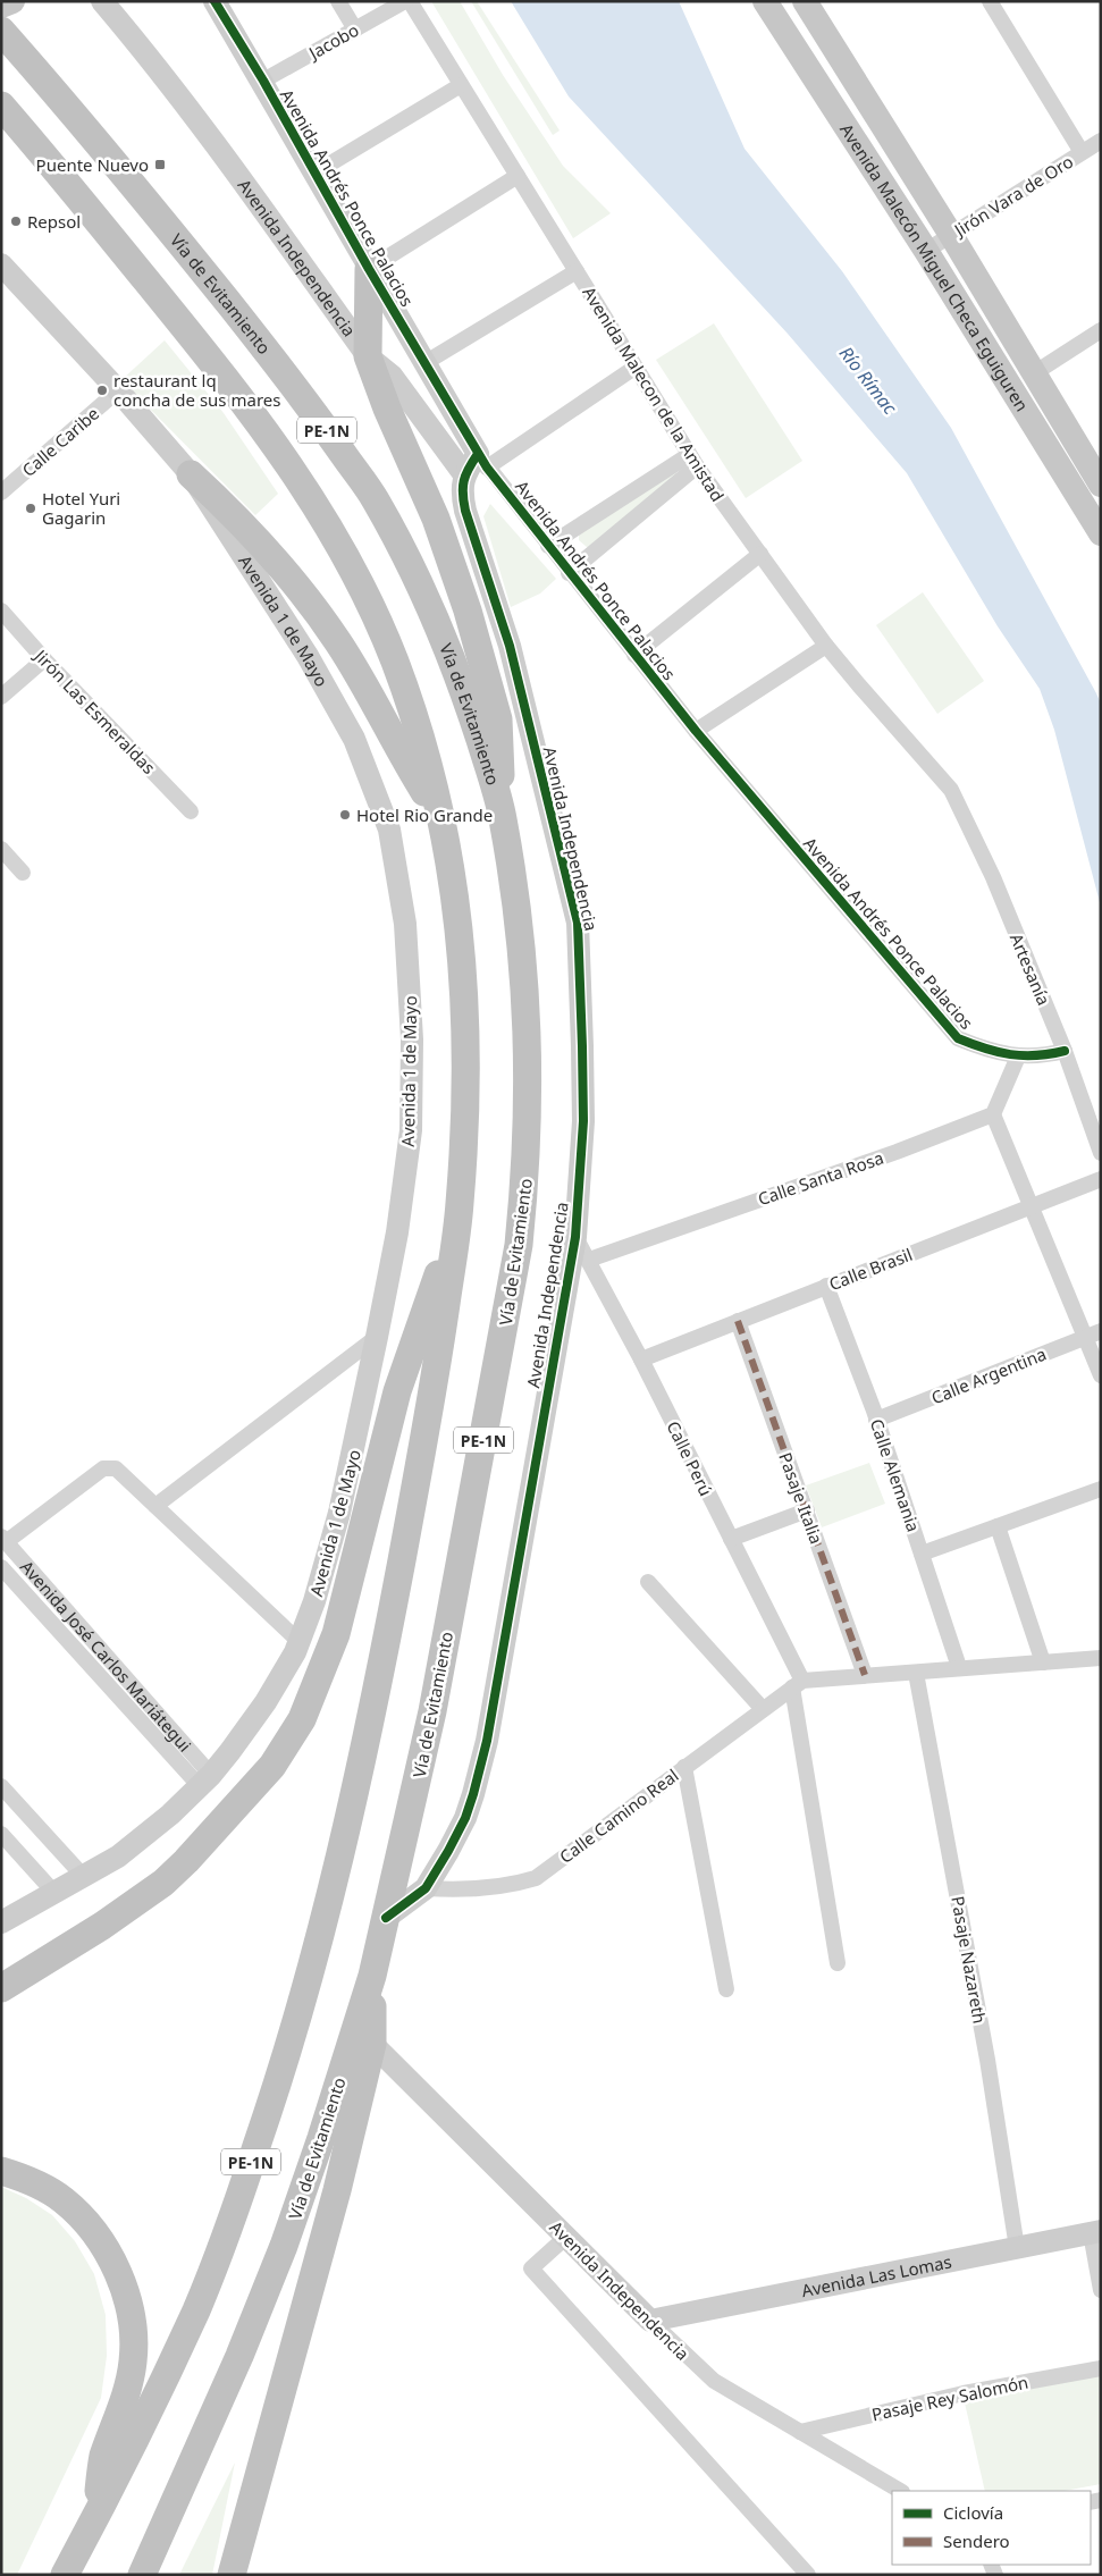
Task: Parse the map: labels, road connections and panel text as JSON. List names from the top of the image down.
{
  "streets": {
    "highway": ["Vía de Evitamiento", "PE-1N"],
    "main road": [
      "Avenida Andrés Ponce Palacios",
      "Avenida Independencia",
      "Avenida Malecón Miguel Checa Eguiguren",
      "Avenida 1 de Mayo",
      "Avenida Las Lomas"
    ],
    "street": [
      "Jacobo",
      "Jirón Vara de Oro",
      "Avenida Malecon de la Amistad",
      "Calle Caribe",
      "Jirón Las Esmeraldas",
      "Artesanía",
      "Calle Santa Rosa",
      "Calle Brasil",
      "Calle Argentina",
      "Calle Perú",
      "Calle Alemania",
      "Pasaje Italia",
      "Avenida José Carlos Mariátegui",
      "Calle Camino Real",
      "Pasaje Nazareth",
      "Pasaje Rey Salomón"
    ]
  },
  "crossings": [
    ["Jacobo", "Avenida Andrés Ponce Palacios"],
    ["Jirón Vara de Oro", "Avenida Malecón Miguel Checa Eguiguren"],
    ["Avenida Andrés Ponce Palacios", "Artesanía"],
    ["Avenida Independencia", "Vía de Evitamiento"],
    ["Avenida Independencia", "Calle Perú"],
    ["Avenida Independencia", "Calle Camino Real"],
    ["Avenida Independencia", "Avenida Las Lomas"],
    ["Avenida Independencia", "Pasaje Rey Salomón"],
    ["Avenida Malecon de la Amistad", "Artesanía"],
    ["Calle Caribe", "Avenida 1 de Mayo"],
    ["Avenida 1 de Mayo", "Avenida José Carlos Mariátegui"],
    ["Calle Santa Rosa", "Calle Perú"],
    ["Calle Brasil", "Calle Perú"],
    ["Calle Brasil", "Calle Alemania"],
    ["Calle Brasil", "Pasaje Italia"],
    ["Calle Argentina", "Calle Alemania"],
    ["Calle Perú", "Calle Camino Real"],
    ["Pasaje Nazareth", "Avenida Las Lomas"]
  ],
  "water": ["Río Rímac"],
  "places": {
    "transit": ["Puente Nuevo"],
    "other": [
      "Repsol",
      "restaurant lq concha de sus mares",
      "Hotel Yuri Gagarin",
      "Hotel Rio Grande"
    ]
  },
  "legend": ["Ciclovía", "Sendero"]
}
